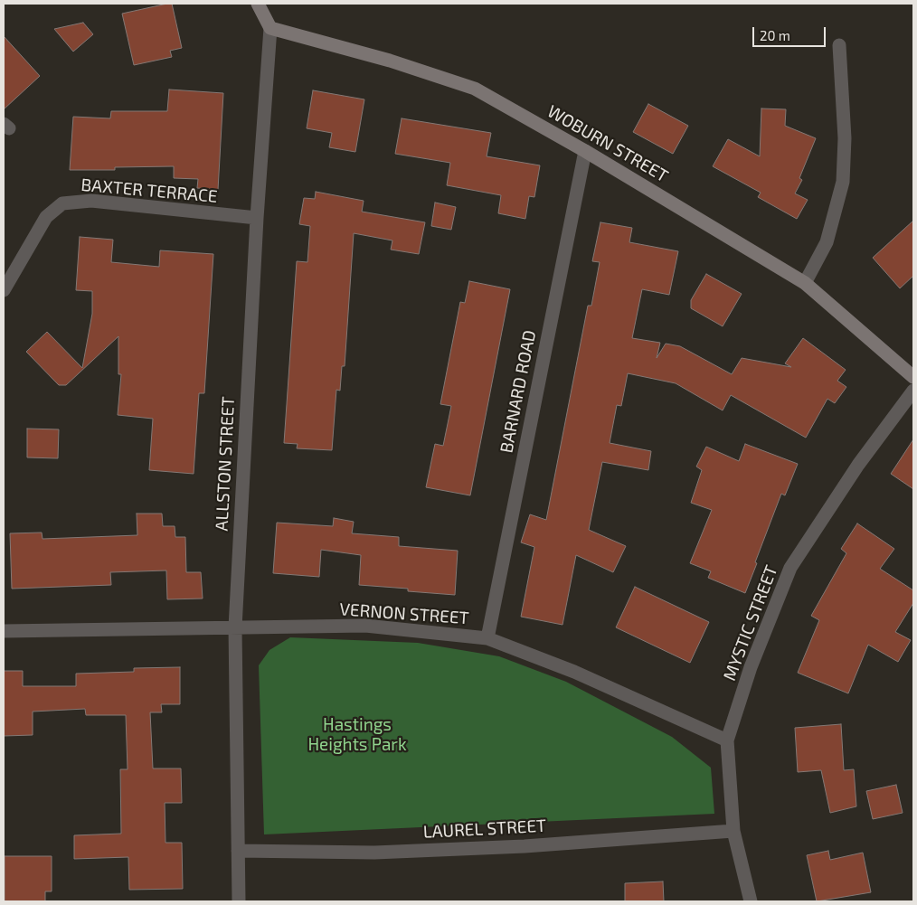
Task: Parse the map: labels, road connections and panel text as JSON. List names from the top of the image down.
{
  "streets": {
    "street": [
      "WOBURN STREET",
      "BAXTER TERRACE",
      "BARNARD ROAD",
      "ALLSTON STREET",
      "VERNON STREET",
      "MYSTIC STREET",
      "LAUREL STREET"
    ]
  },
  "crossings": [
    ["WOBURN STREET", "BARNARD ROAD"],
    ["WOBURN STREET", "ALLSTON STREET"],
    ["BAXTER TERRACE", "ALLSTON STREET"],
    ["BARNARD ROAD", "VERNON STREET"],
    ["ALLSTON STREET", "VERNON STREET"],
    ["ALLSTON STREET", "LAUREL STREET"],
    ["VERNON STREET", "MYSTIC STREET"],
    ["MYSTIC STREET", "LAUREL STREET"]
  ],
  "parks": ["Hastings Heights Park"],
  "scale_bar": "20 m"
}
